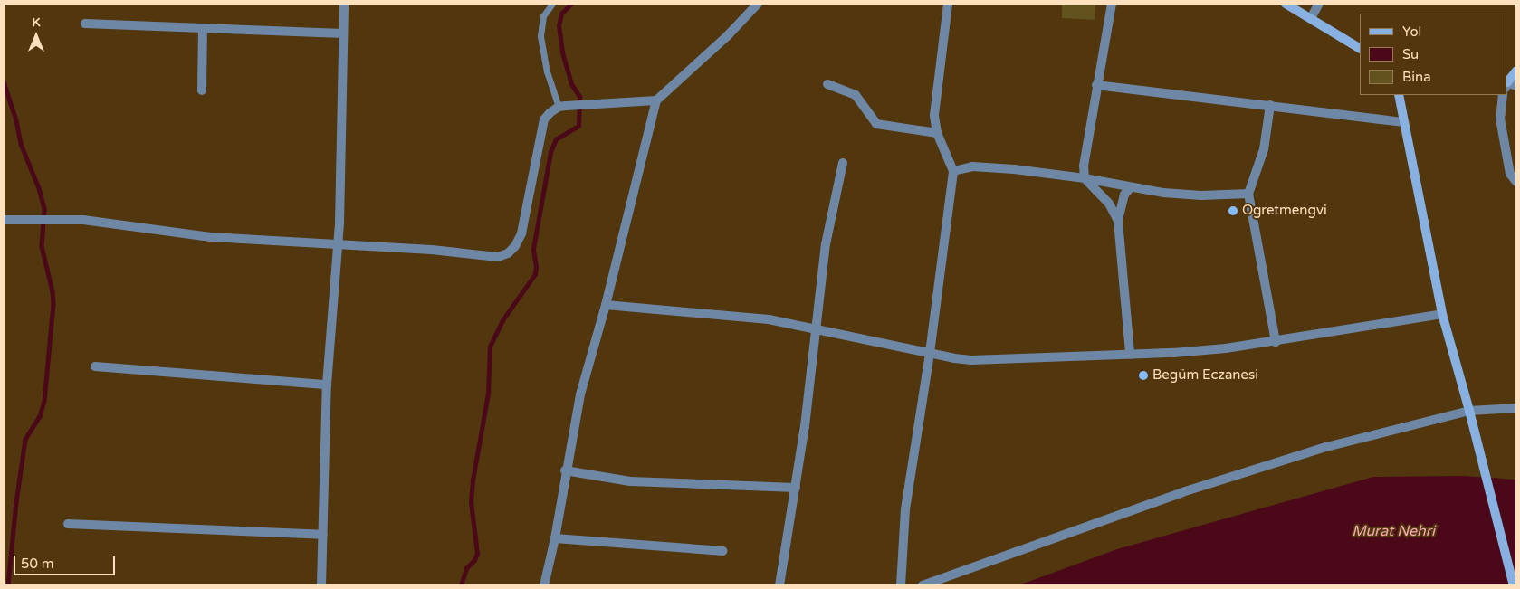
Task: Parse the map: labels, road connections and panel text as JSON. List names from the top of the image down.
{
  "water": ["Murat Nehri"],
  "places": ["Ogretmengvi", "Begüm Eczanesi"],
  "legend": ["Yol", "Su", "Bina"],
  "scale_bar": "50 m",
  "north": "top"
}
